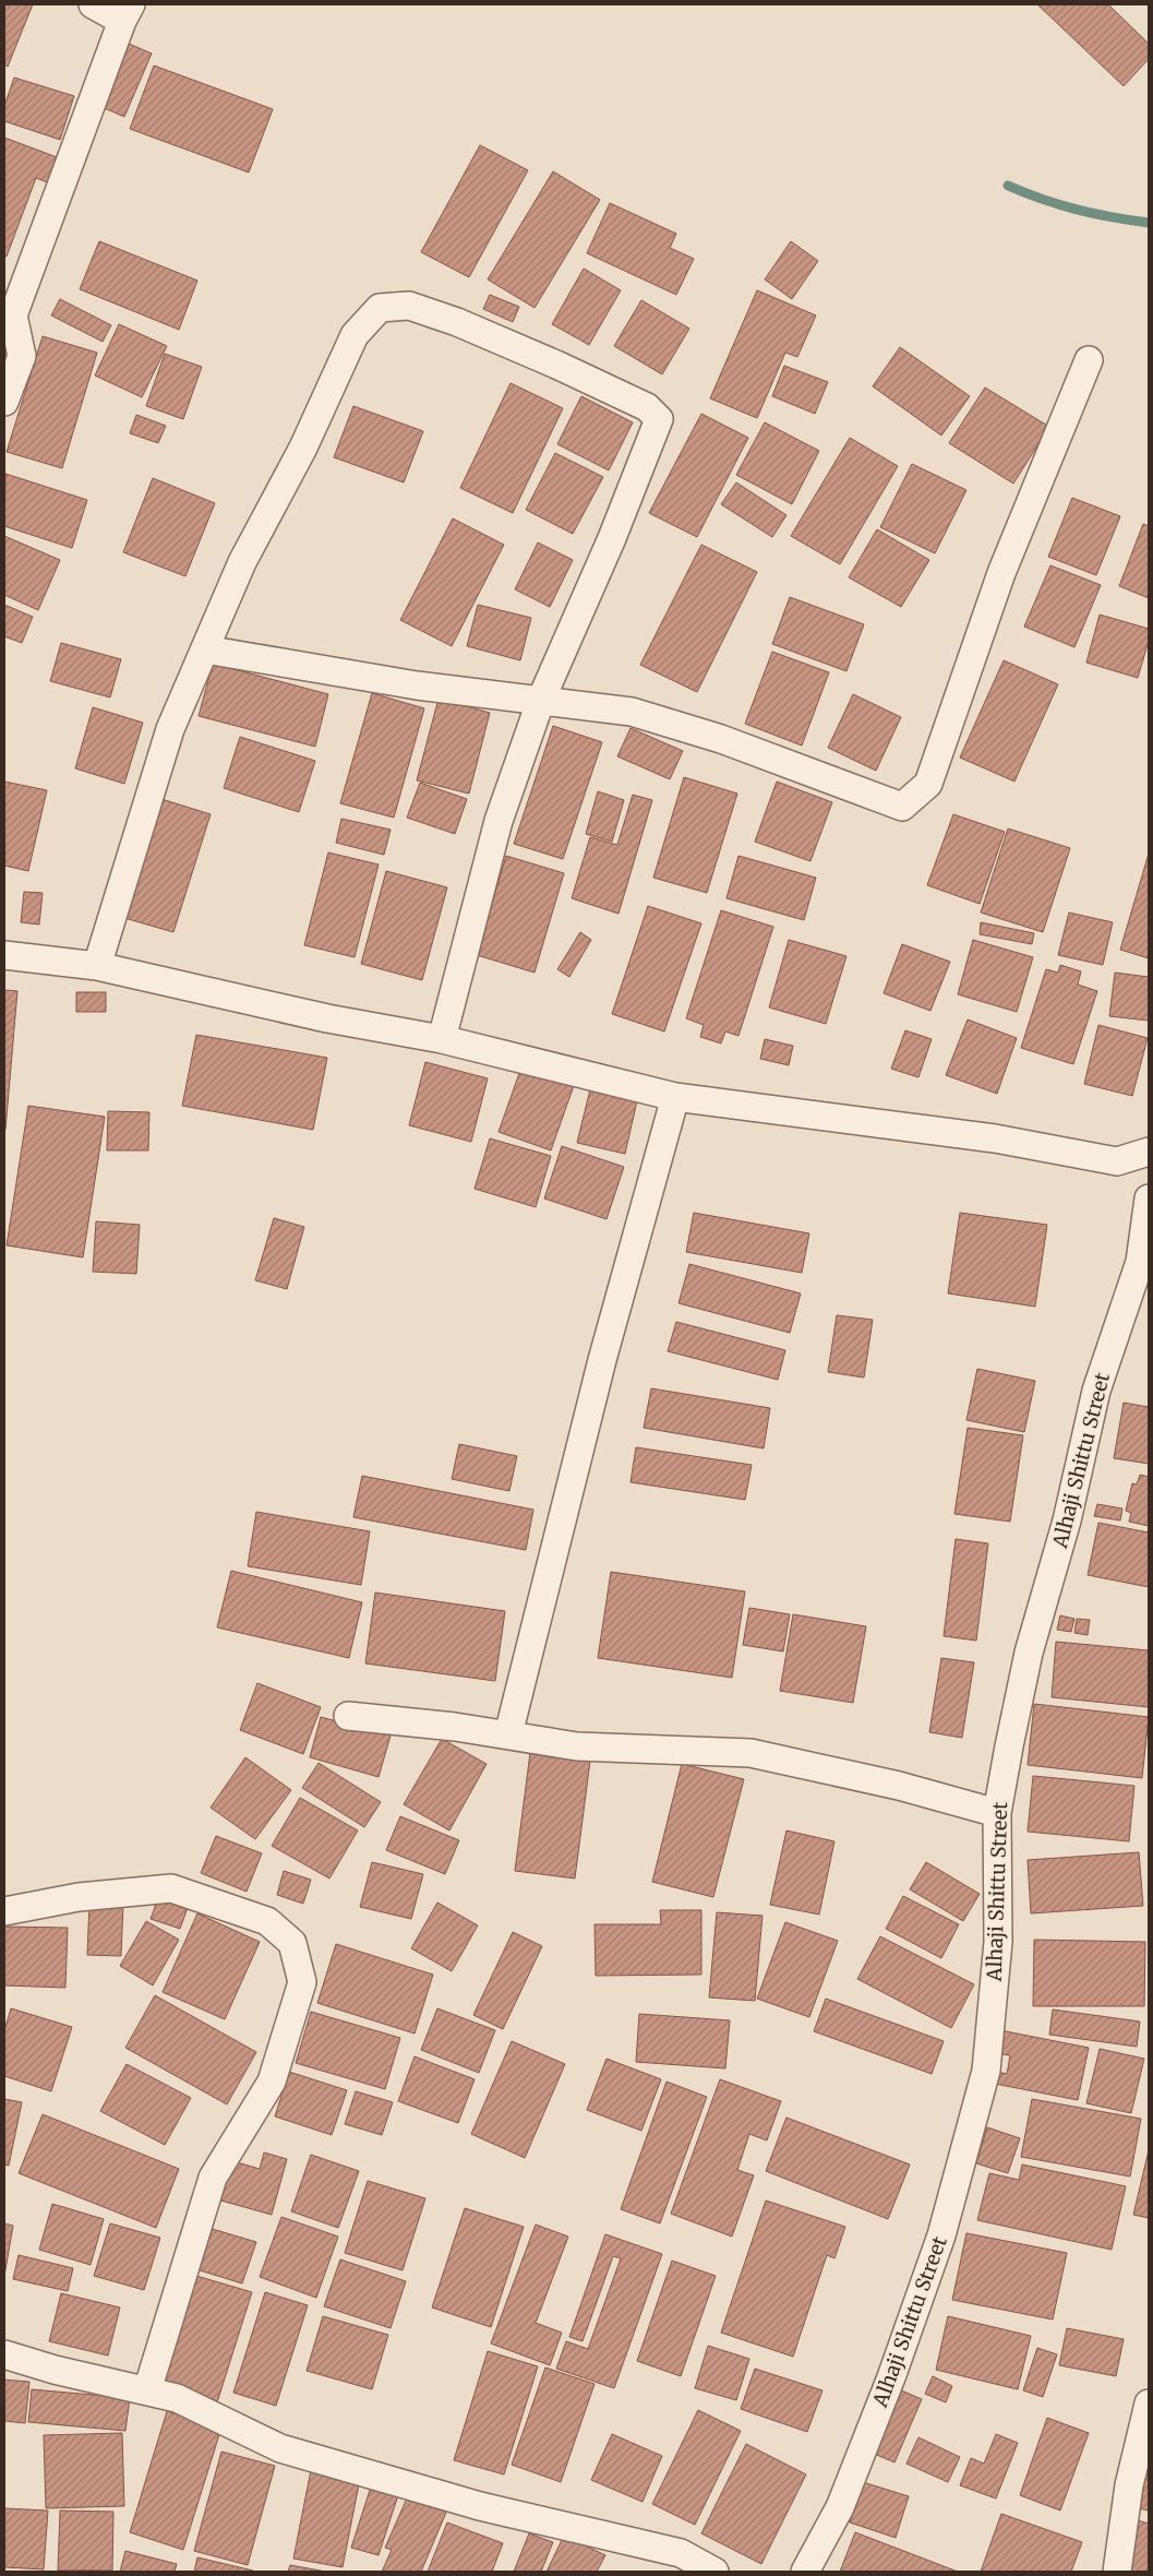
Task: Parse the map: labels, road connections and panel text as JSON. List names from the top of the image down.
{
  "streets": {
    "street": ["Alhaji Shittu Street"]
  }
}
